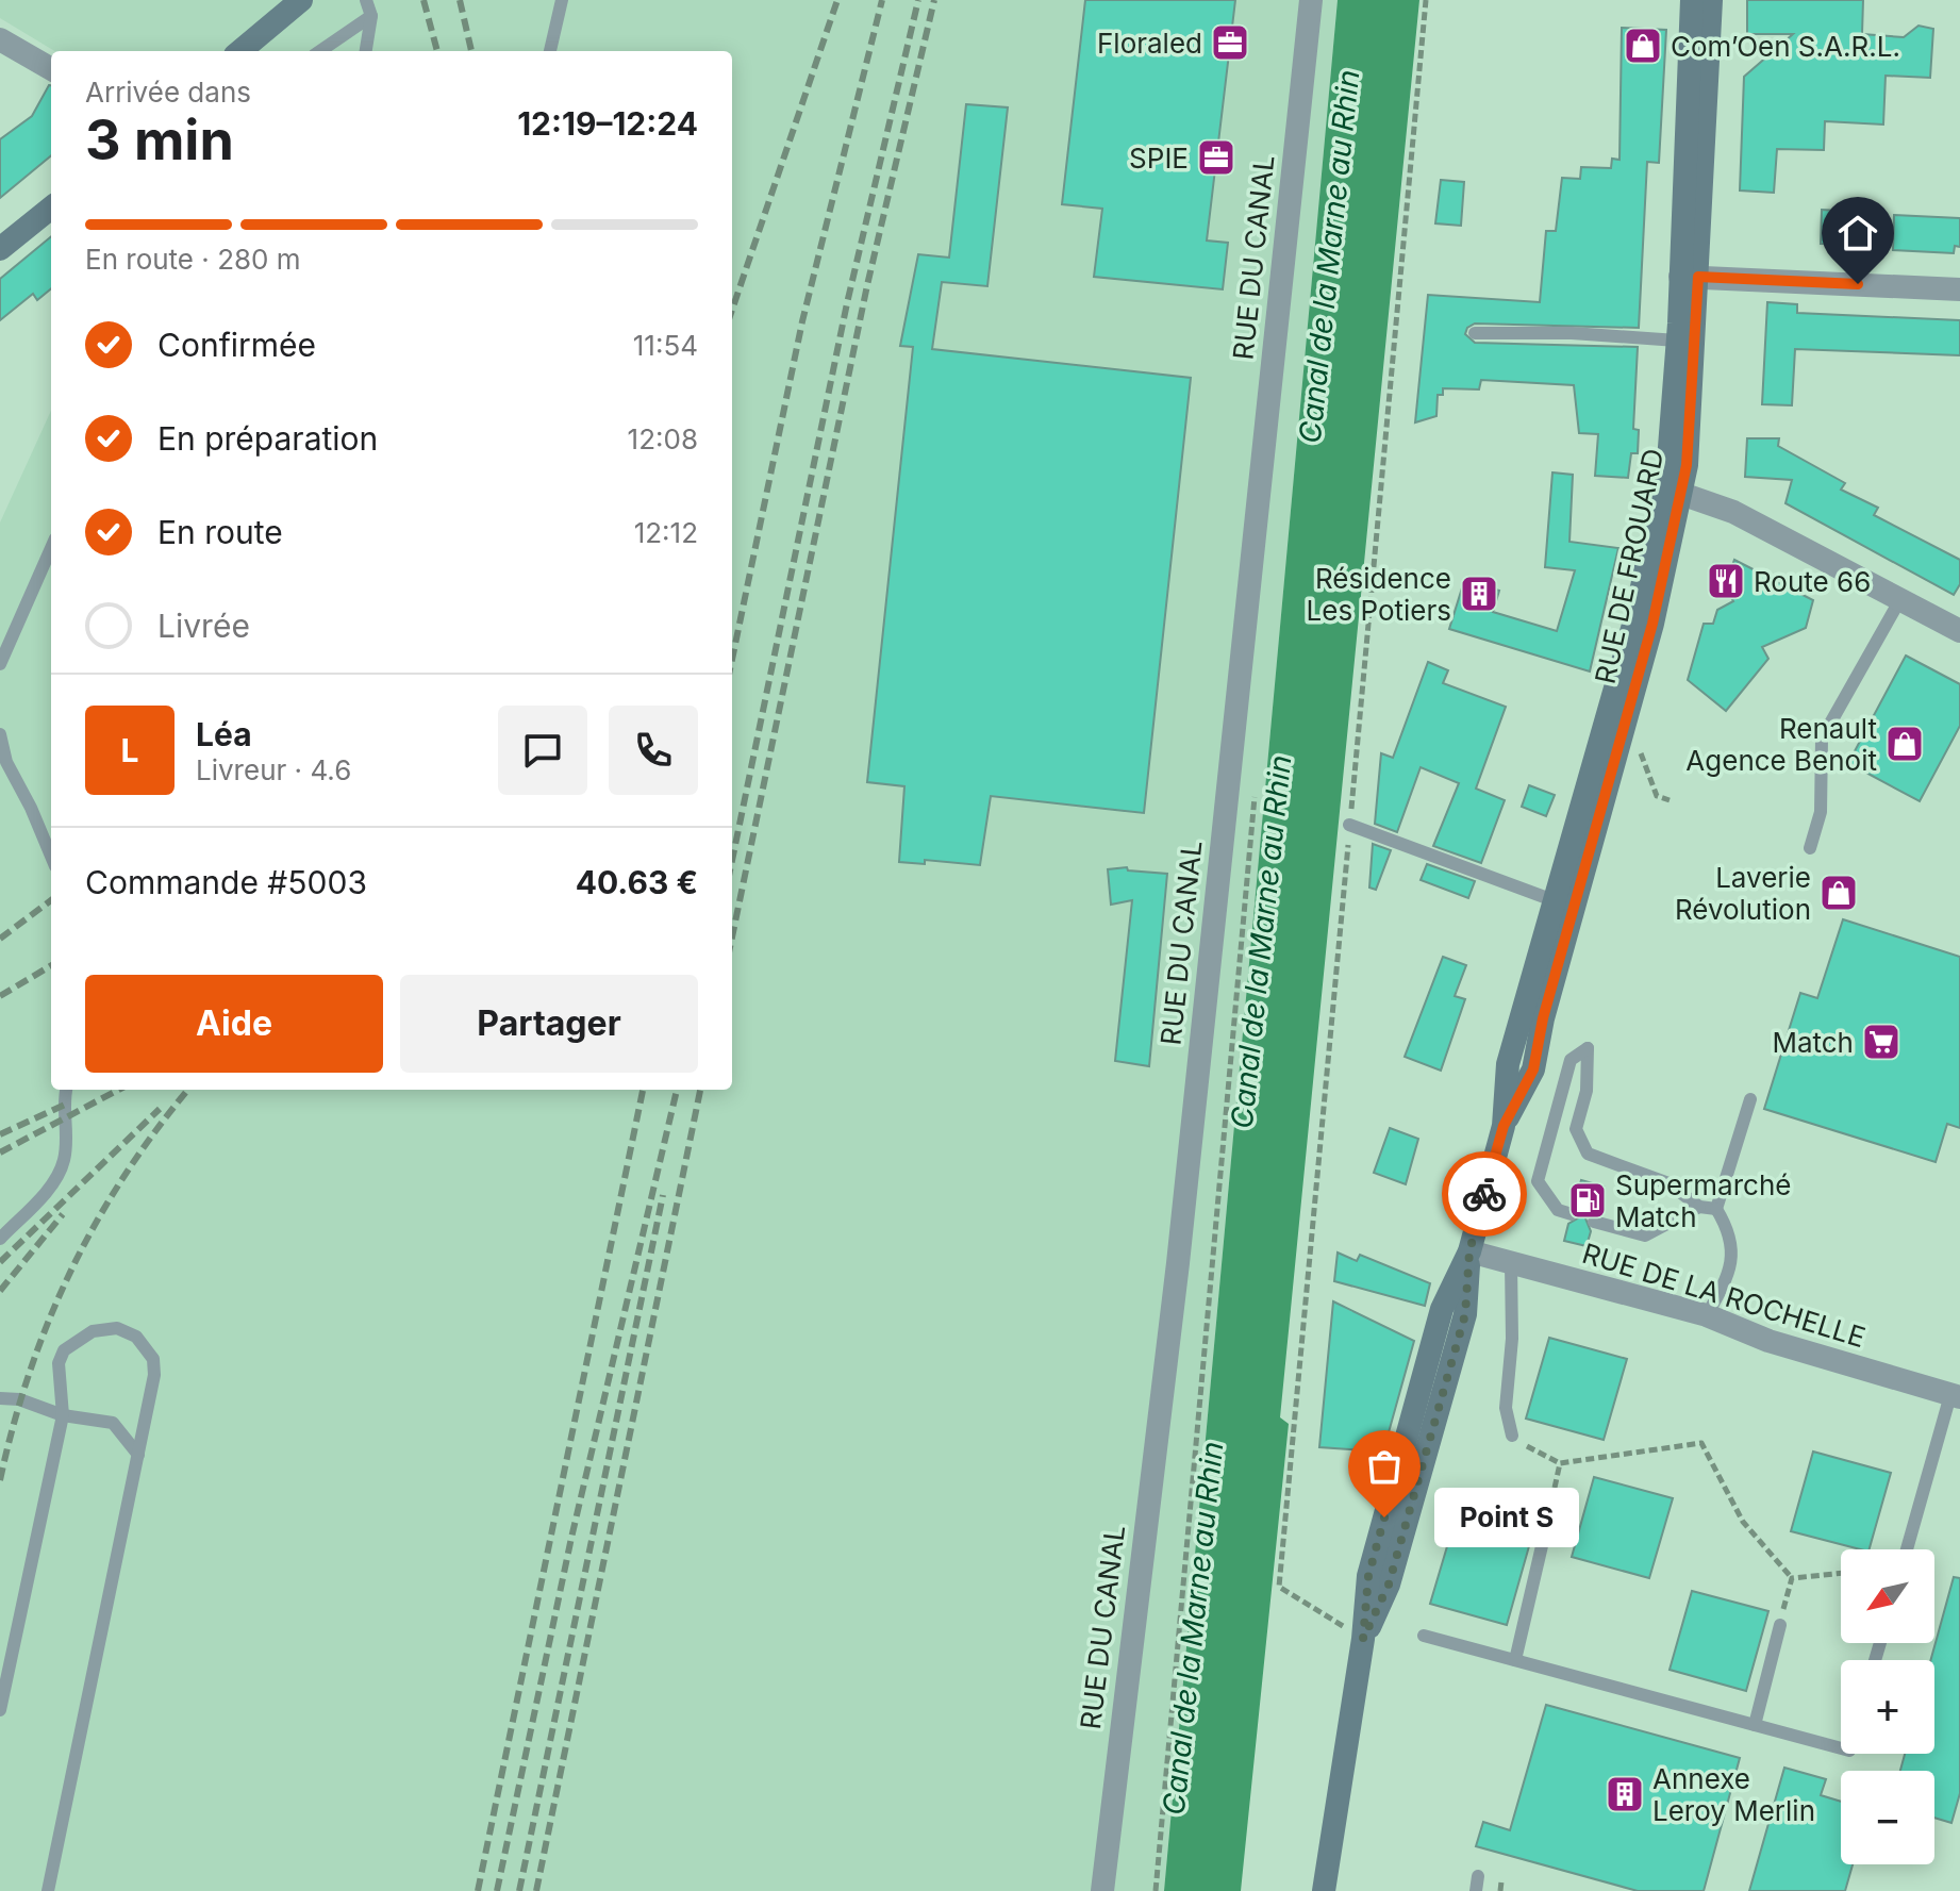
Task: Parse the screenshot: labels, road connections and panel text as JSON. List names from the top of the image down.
{
  "streets": {
    "main road": ["RUE DE FROUARD"],
    "street": ["RUE DU CANAL", "RUE DE LA ROCHELLE"]
  },
  "crossings": [
    ["RUE DE FROUARD", "RUE DE LA ROCHELLE"]
  ],
  "water": ["Canal de la Marne au Rhin"],
  "places": {
    "office": ["Floraled", "SPIE"],
    "shop": ["Com’Oen S.A.R.L.", "Renault Agence Benoit", "Laverie Révolution"],
    "restaurant": ["Route 66"],
    "building": ["Résidence Les Potiers", "Annexe Leroy Merlin"],
    "supermarket": ["Match"],
    "fuel station": ["Supermarché Match"],
    "other": ["Point S"]
  },
  "north": "bottom left",
  "page": {
    "heading": ["3 min", "Arrivée dans", "12:19–12:24"],
    "panel": [
      "Léa",
      "Livreur · 4.6",
      "Commande #5003",
      "40.63 €"
    ],
    "bar": "En route · 280 m",
    "list": [
      ["Confirmée", "11:54"],
      ["En préparation", "12:08"],
      ["En route", "12:12"],
      "Livrée"
    ],
    "round": "L",
    "buttons": ["Aide", "Partager"],
    "bubble": "Point S",
    "map_buttons": ["+", "−"]
  }
}
